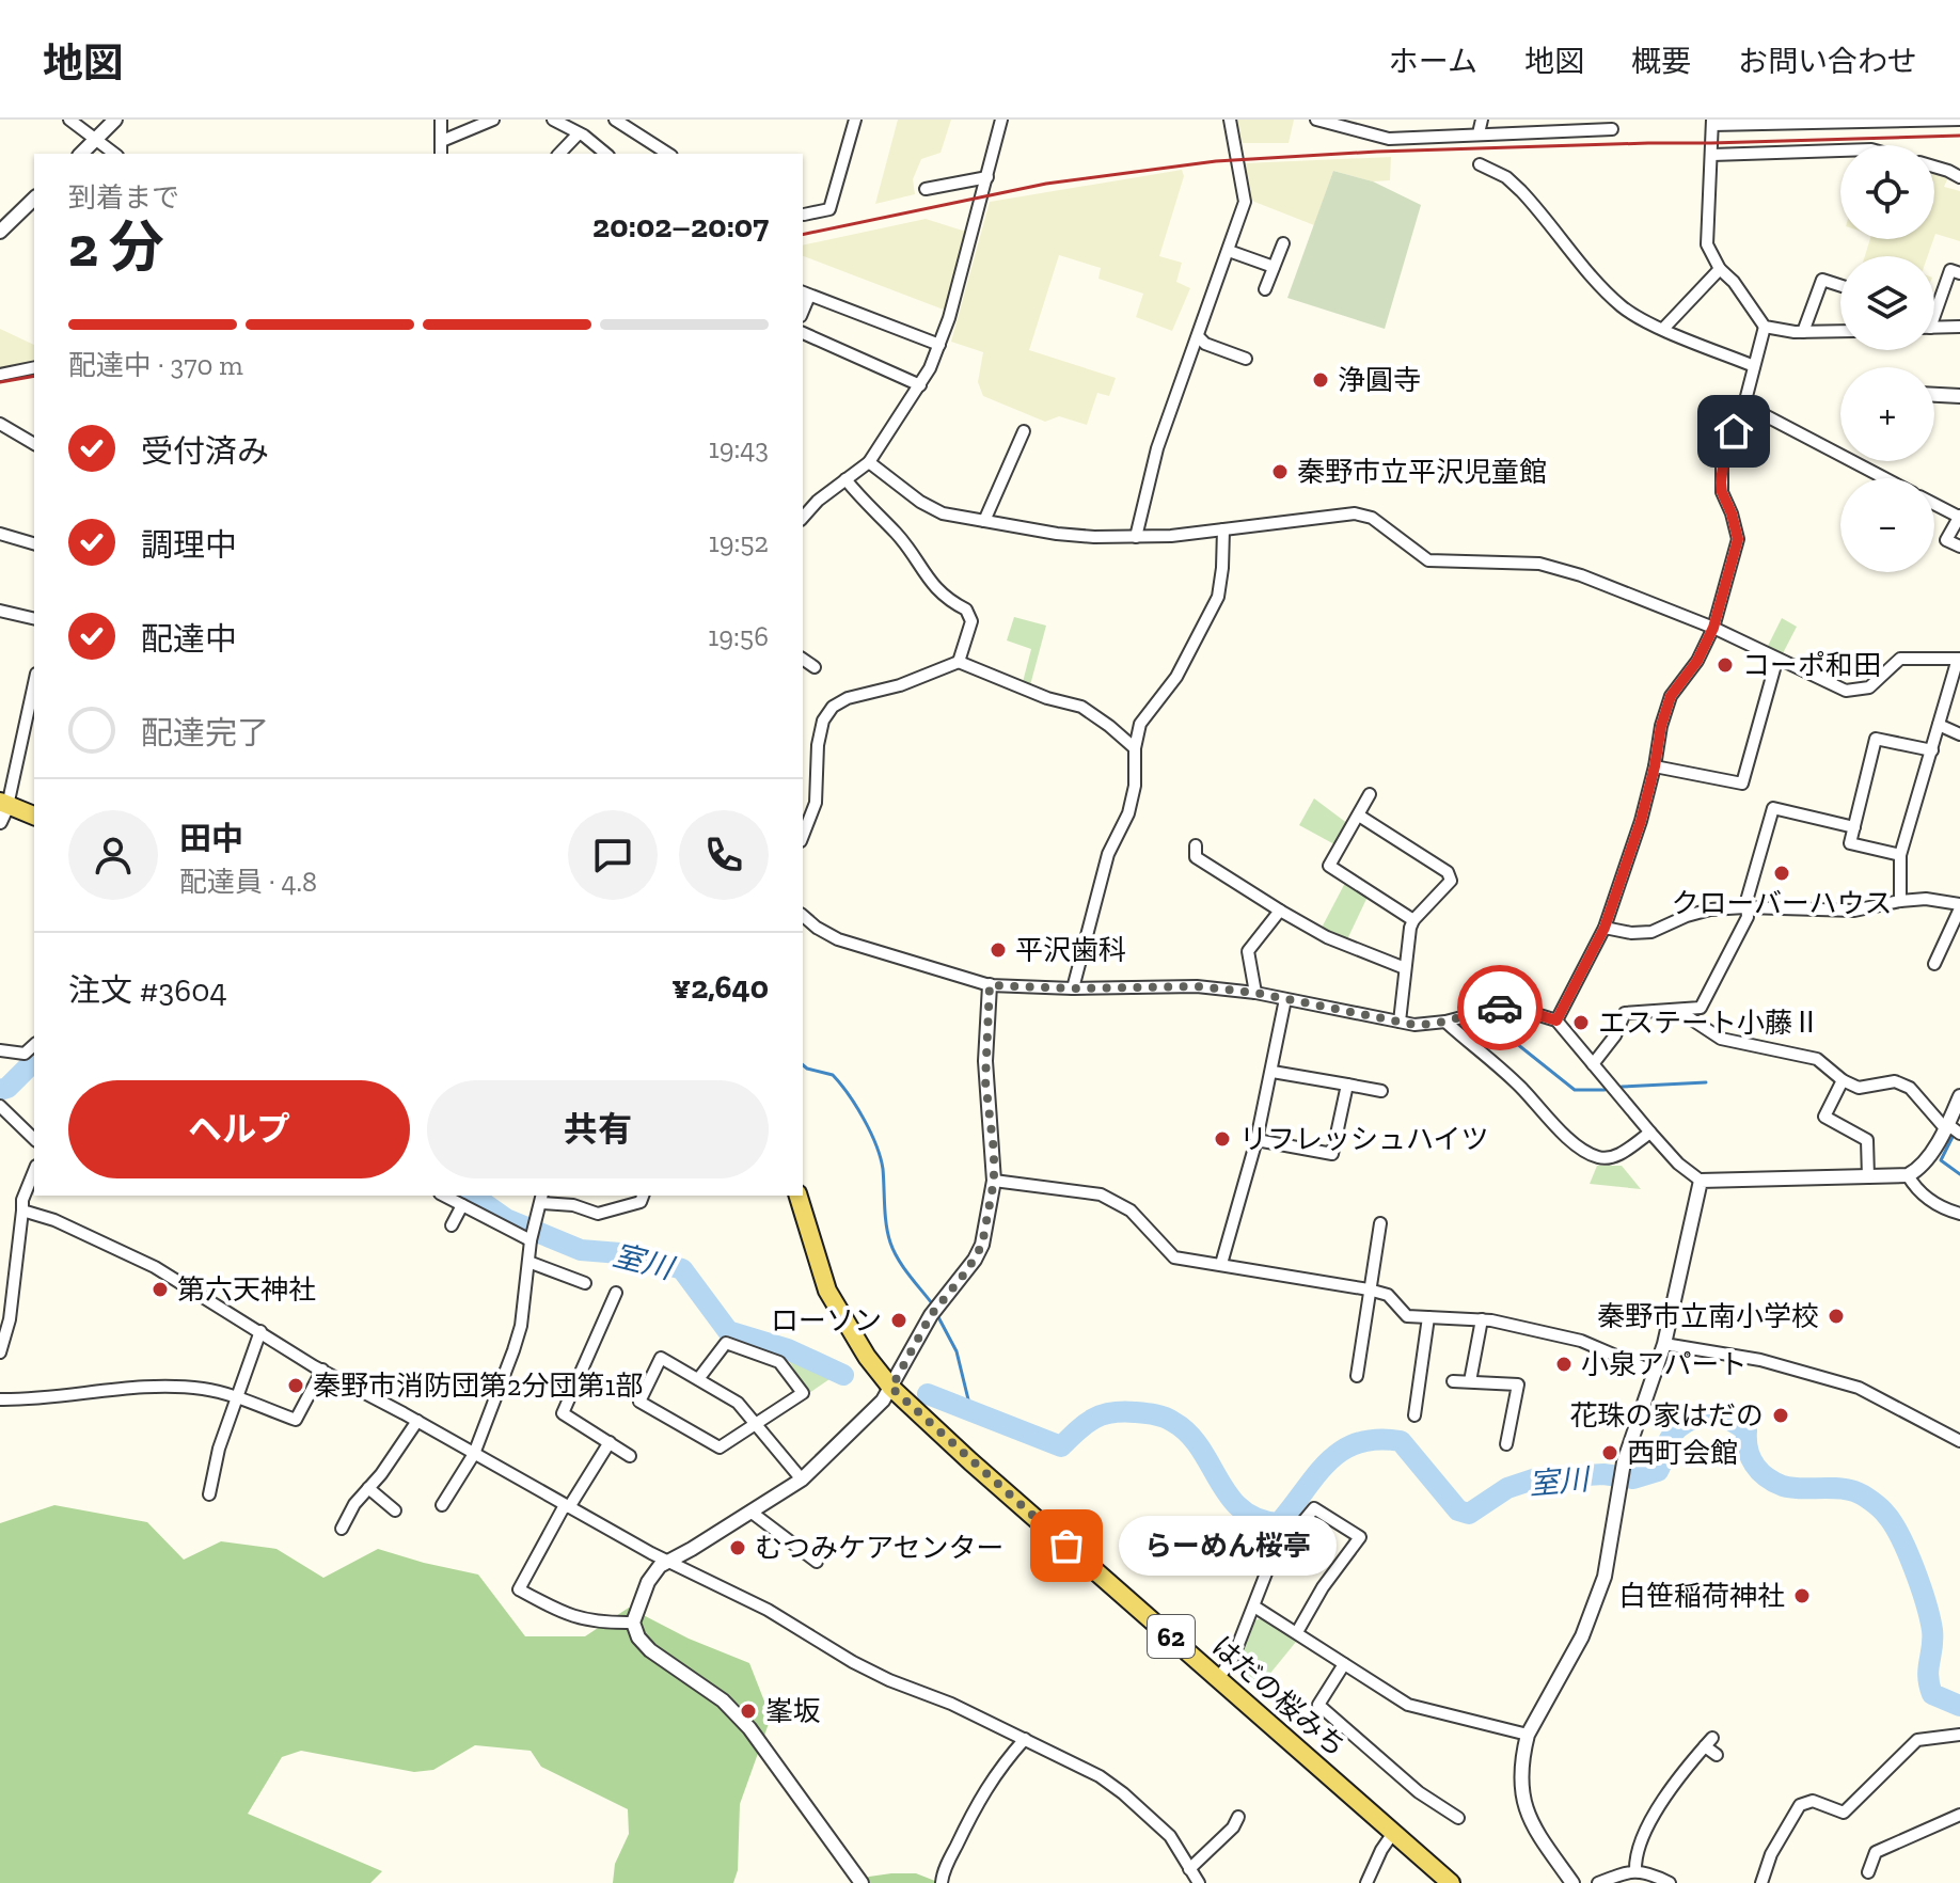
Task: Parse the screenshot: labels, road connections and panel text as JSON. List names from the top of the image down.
{
  "streets": {
    "main road": ["62", "はだの桜みち"]
  },
  "water": ["室川"],
  "places": [
    "浄圓寺",
    "秦野市立平沢児童館",
    "コーポ和田",
    "クローバーハウス",
    "平沢歯科",
    "エステート小藤Ⅱ",
    "リフレッシュハイツ",
    "第六天神社",
    "秦野市立南小学校",
    "ローソン",
    "小泉アパート",
    "秦野市消防団第2分団第1部",
    "花珠の家はだの",
    "西町会館",
    "らーめん桜亭",
    "むつみケアセンター",
    "白笹稲荷神社",
    "峯坂"
  ],
  "page": {
    "header": "地図",
    "nav": [
      "ホーム",
      "地図",
      "概要",
      "お問い合わせ"
    ],
    "map_buttons": ["+", "−"],
    "heading": ["2 分", "到着まで", "20:02–20:07"],
    "panel": [
      "田中",
      "配達員 · 4.8",
      "注文 #3604",
      "¥2,640"
    ],
    "bar": "配達中 · 370 m",
    "list": [
      ["受付済み", "19:43"],
      ["調理中", "19:52"],
      ["配達中", "19:56"],
      "配達完了"
    ],
    "buttons": ["ヘルプ", "共有"],
    "bubble": "らーめん桜亭"
  }
}
